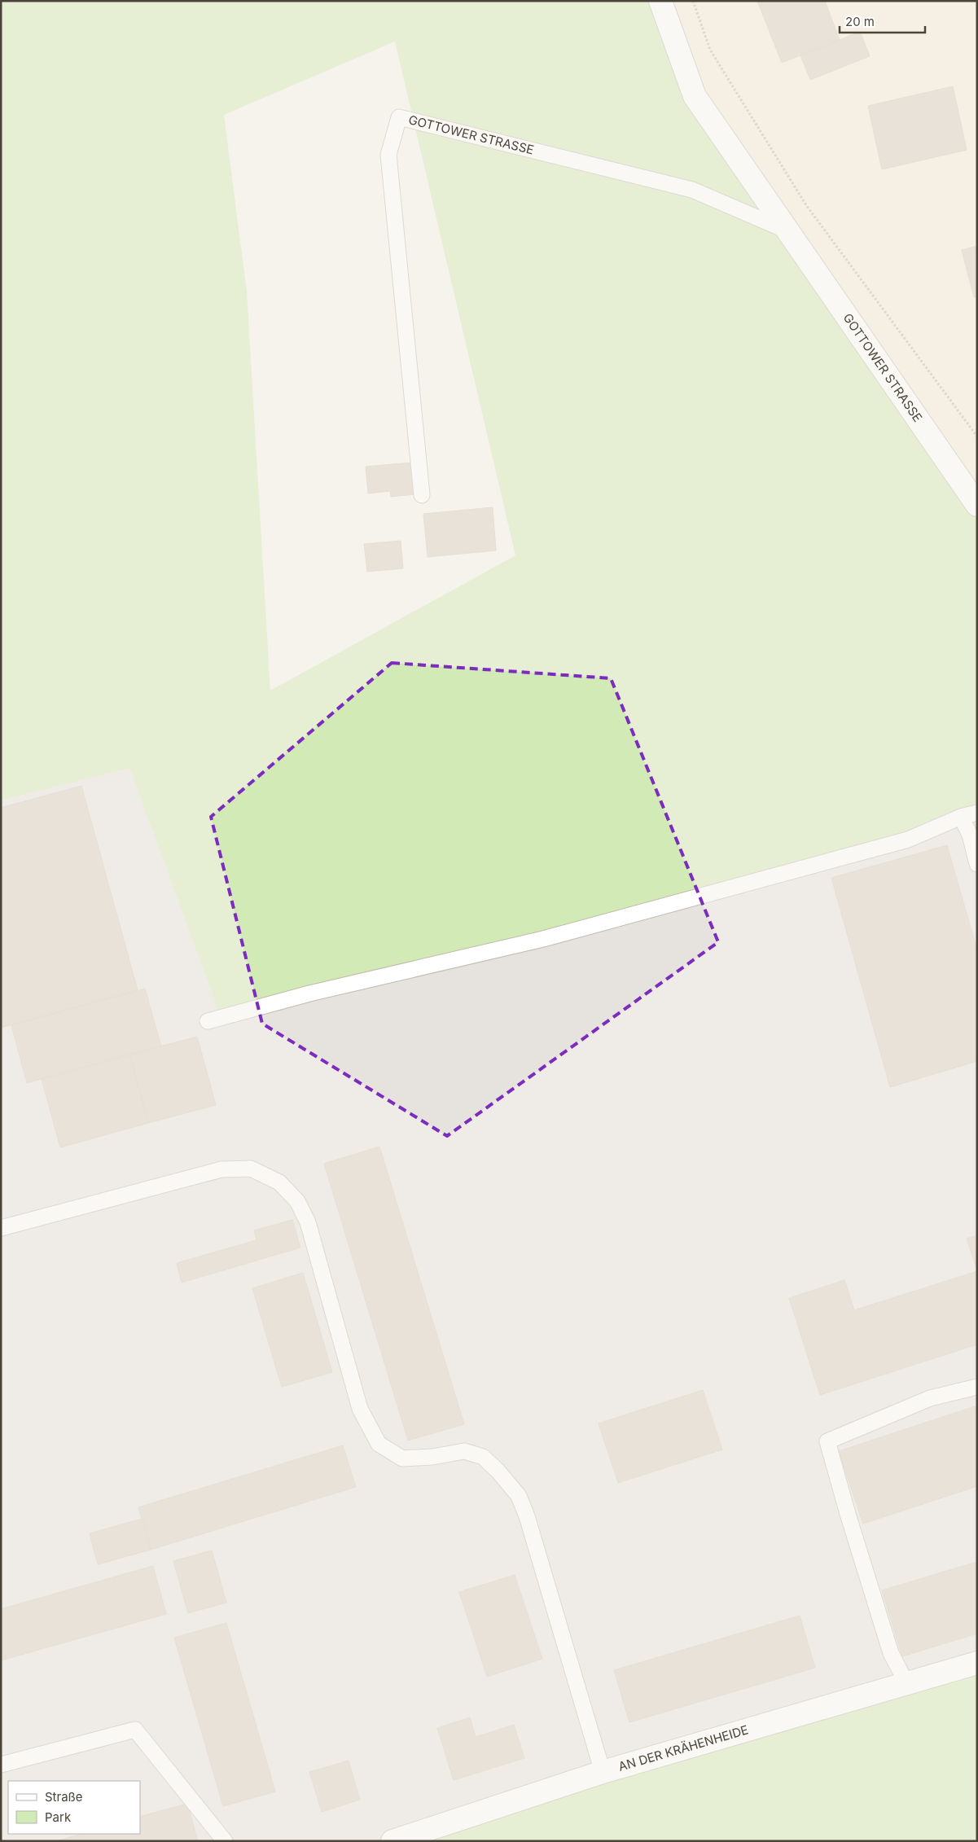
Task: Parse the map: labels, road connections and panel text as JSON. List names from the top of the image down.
{
  "streets": {
    "street": ["GOTTOWER STRASSE", "AN DER KRÄHENHEIDE"]
  },
  "legend": ["Straße", "Park"],
  "scale_bar": "20 m"
}
